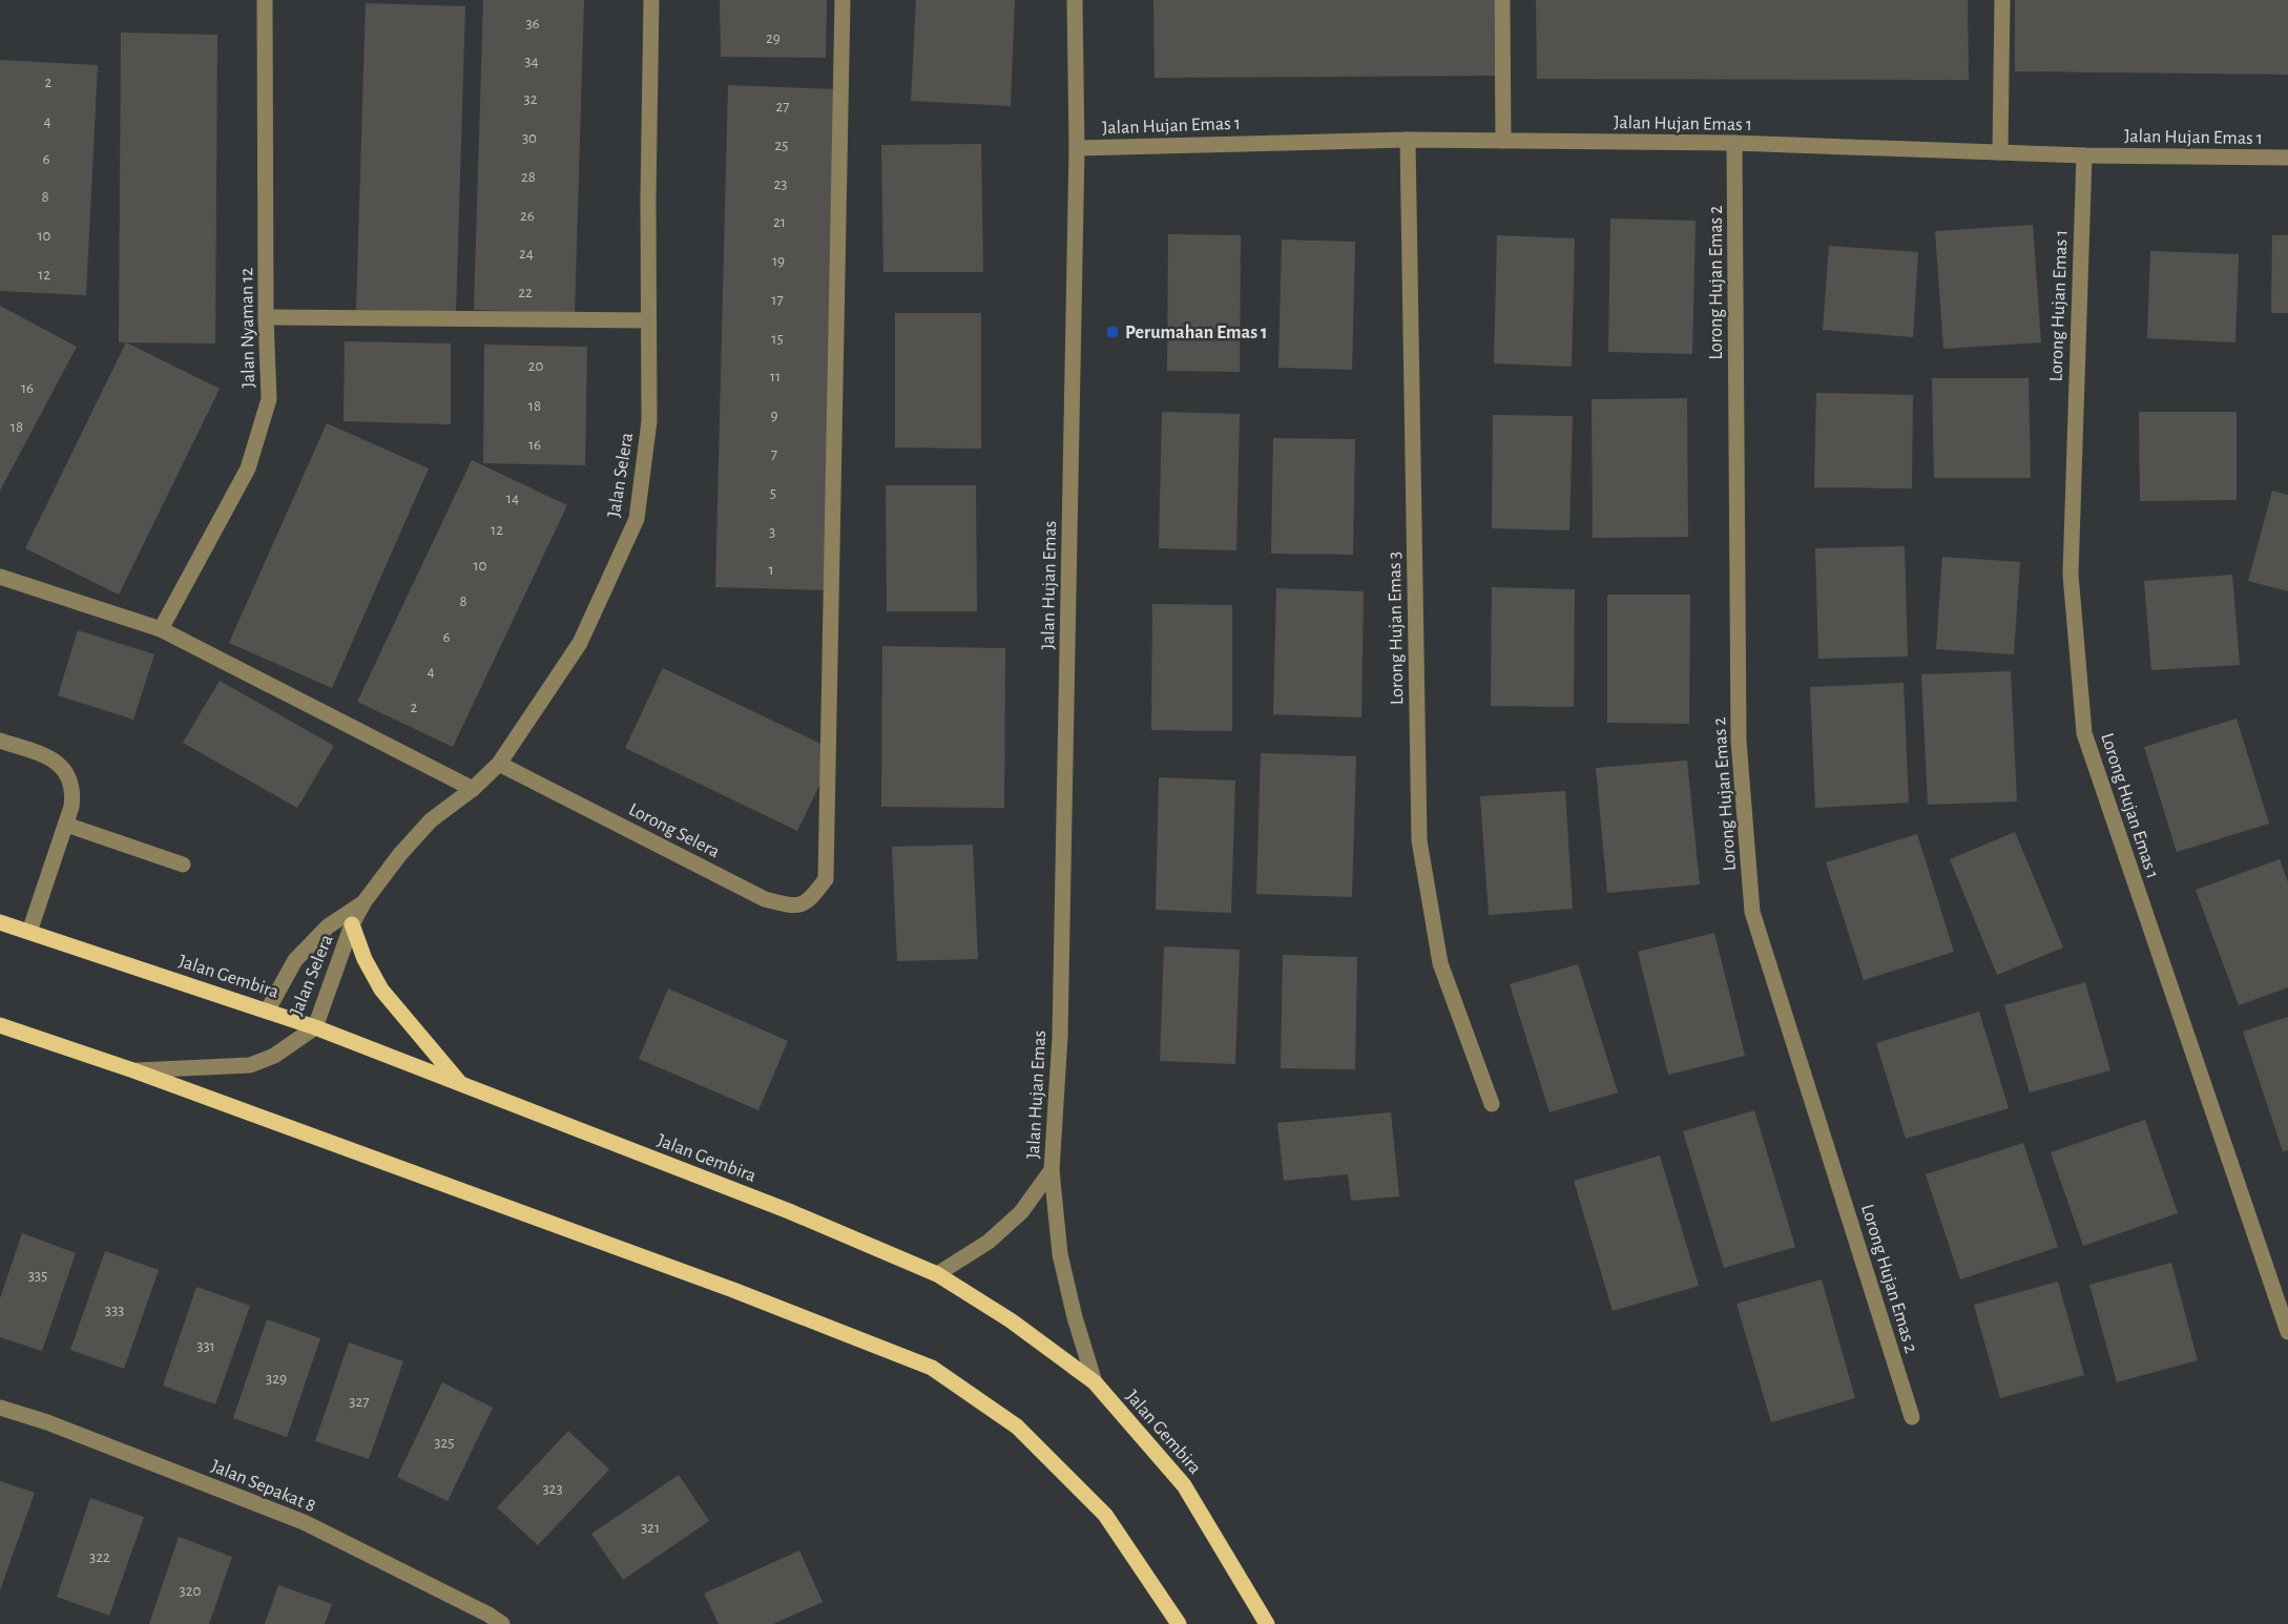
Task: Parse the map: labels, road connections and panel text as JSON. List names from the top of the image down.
{
  "streets": {
    "main road": ["Jalan Gembira"],
    "street": [
      "Jalan Hujan Emas 1",
      "Lorong Hujan Emas 2",
      "Lorong Hujan Emas 1",
      "Jalan Nyaman 12",
      "Jalan Selera",
      "Jalan Hujan Emas",
      "Lorong Hujan Emas 3",
      "Lorong Selera",
      "Jalan Sepakat 8"
    ]
  },
  "crossings": [
    ["Jalan Hujan Emas 1", "Lorong Hujan Emas 2"],
    ["Jalan Hujan Emas 1", "Lorong Hujan Emas 1"],
    ["Jalan Hujan Emas 1", "Jalan Hujan Emas"],
    ["Jalan Hujan Emas 1", "Lorong Hujan Emas 3"],
    ["Jalan Selera", "Lorong Selera"],
    ["Jalan Selera", "Jalan Gembira"],
    ["Jalan Hujan Emas", "Jalan Gembira"]
  ],
  "places": {
    "transit": ["Perumahan Emas 1"]
  },
  "house_numbers": [
    "36",
    "29",
    "34",
    "2",
    "32",
    "27",
    "4",
    "30",
    "25",
    "6",
    "28",
    "23",
    "8",
    "26",
    "21",
    "10",
    "24",
    "19",
    "12",
    "22",
    "17",
    "15",
    "20",
    "11",
    "16",
    "18",
    "9",
    "18",
    "16",
    "7",
    "5",
    "14",
    "12",
    "3",
    "10",
    "1",
    "8",
    "6",
    "4",
    "2",
    "335",
    "333",
    "331",
    "329",
    "327",
    "325",
    "323",
    "321",
    "322",
    "320"
  ]
}
